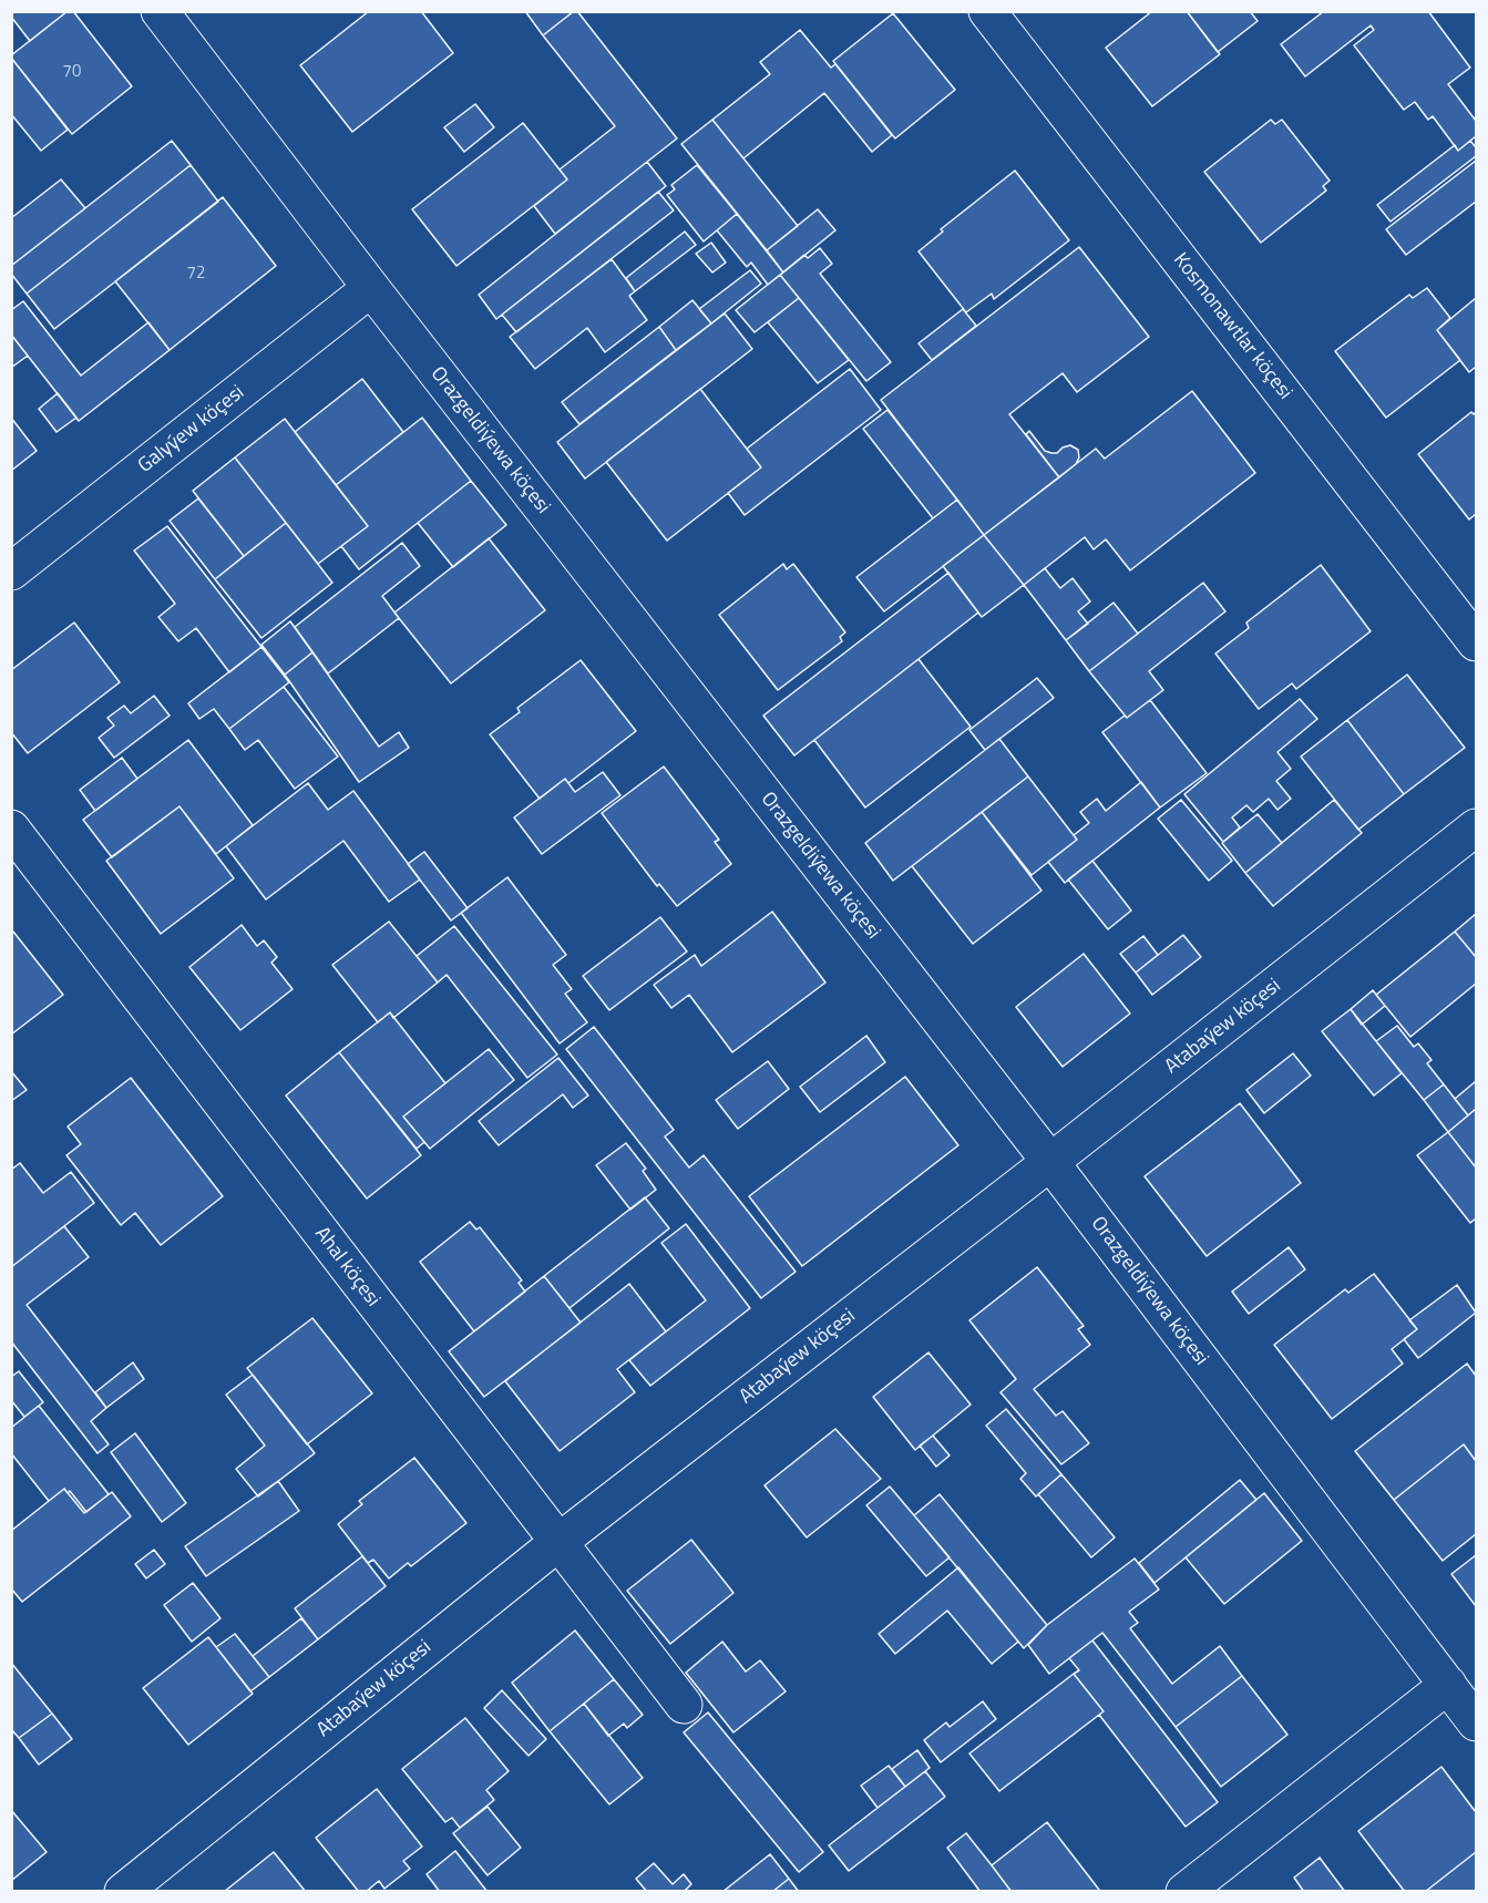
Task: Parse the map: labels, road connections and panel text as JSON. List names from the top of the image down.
{
  "streets": {
    "street": [
      "Kosmonawtlar köçesi",
      "Galyýew köçesi",
      "Orazgeldiýewa köçesi",
      "Atabaýew köçesi",
      "Ahal köçesi"
    ]
  },
  "crossings": [
    ["Galyýew köçesi", "Orazgeldiýewa köçesi"],
    ["Orazgeldiýewa köçesi", "Atabaýew köçesi"],
    ["Atabaýew köçesi", "Ahal köçesi"]
  ],
  "house_numbers": ["70", "72"]
}
